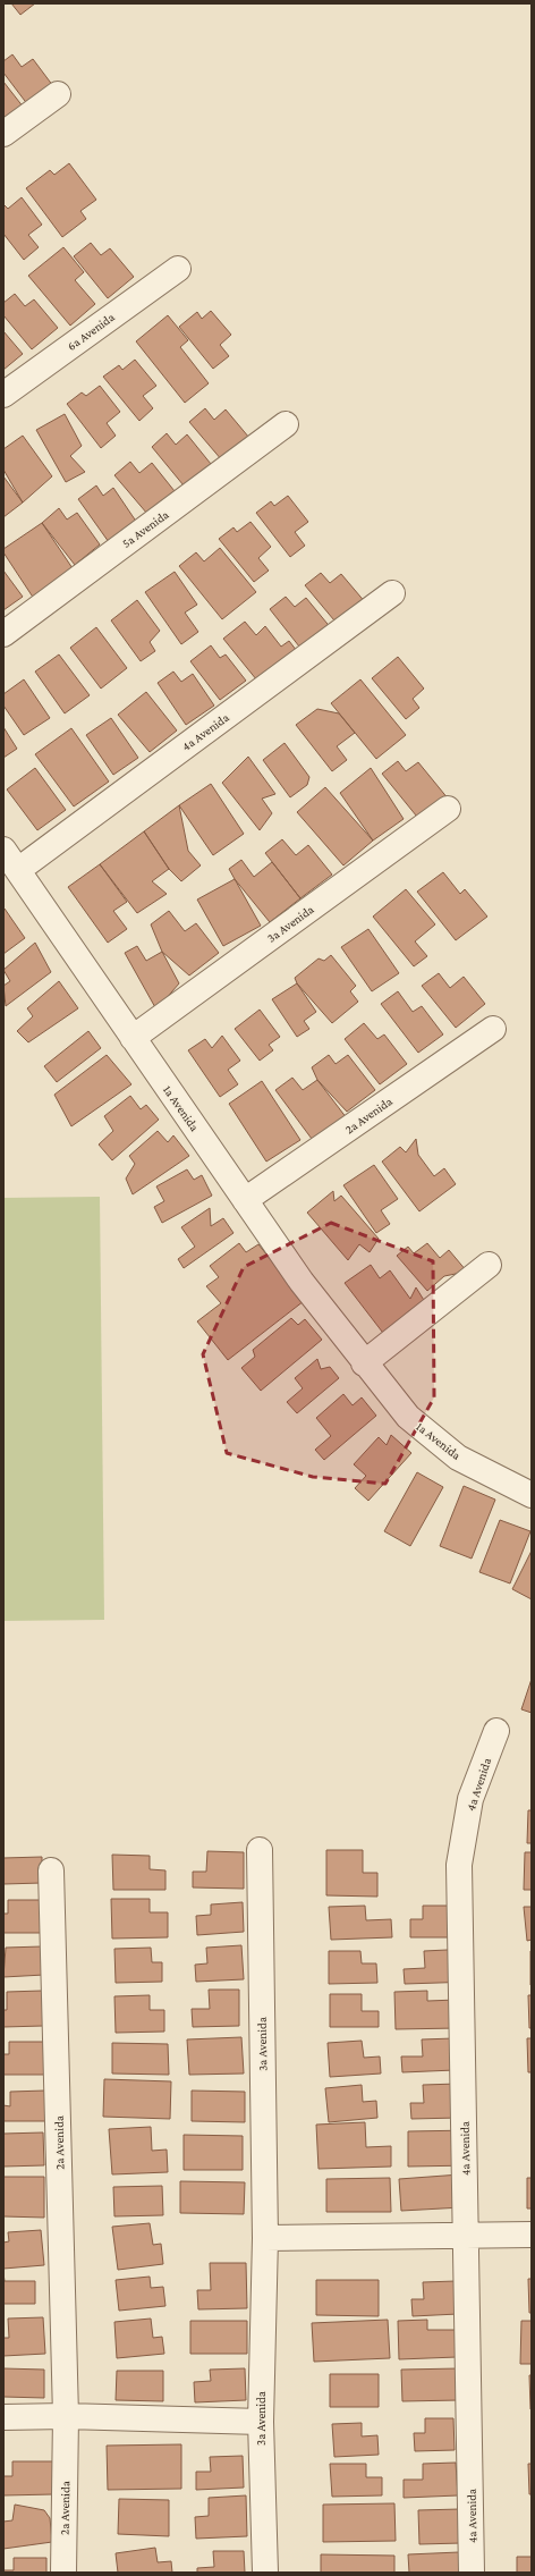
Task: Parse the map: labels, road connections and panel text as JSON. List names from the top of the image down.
{
  "streets": {
    "street": [
      "6a Avenida",
      "5a Avenida",
      "4a Avenida",
      "3a Avenida",
      "1a Avenida",
      "2a Avenida"
    ]
  },
  "crossings": [
    ["4a Avenida", "1a Avenida"],
    ["3a Avenida", "1a Avenida"],
    ["1a Avenida", "2a Avenida"]
  ]
}
